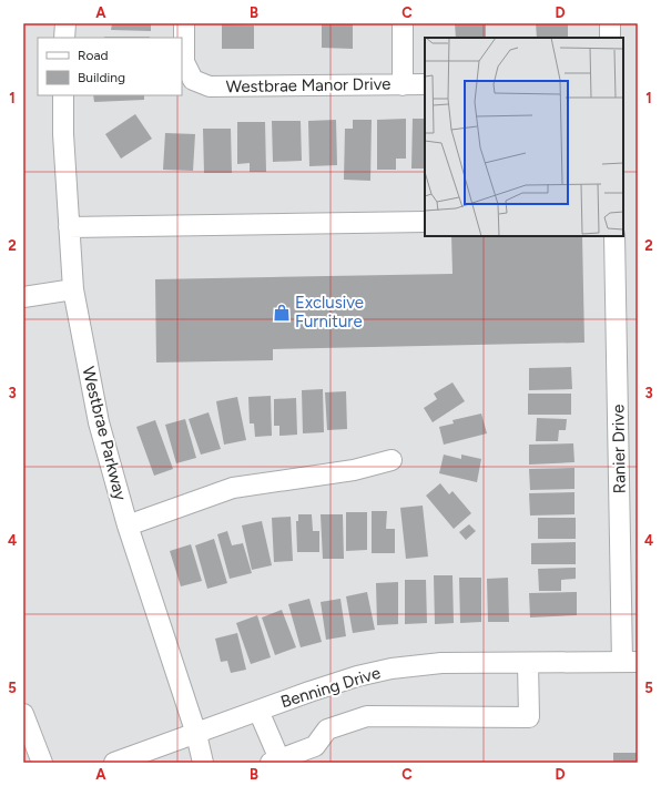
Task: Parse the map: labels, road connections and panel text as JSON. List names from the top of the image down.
{
  "streets": {
    "street": [
      "Westbrae Manor Drive",
      "Westbrae Parkway",
      "Ranier Drive",
      "Benning Drive"
    ]
  },
  "crossings": [
    ["Westbrae Parkway", "Benning Drive"],
    ["Ranier Drive", "Benning Drive"]
  ],
  "places": {
    "shop": ["Exclusive Furniture"]
  },
  "legend": ["Road", "Building"],
  "grid": {
    "columns": [
      "A",
      "B",
      "C",
      "D"
    ],
    "rows": [
      "1",
      "2",
      "3",
      "4",
      "5"
    ]
  }
}
